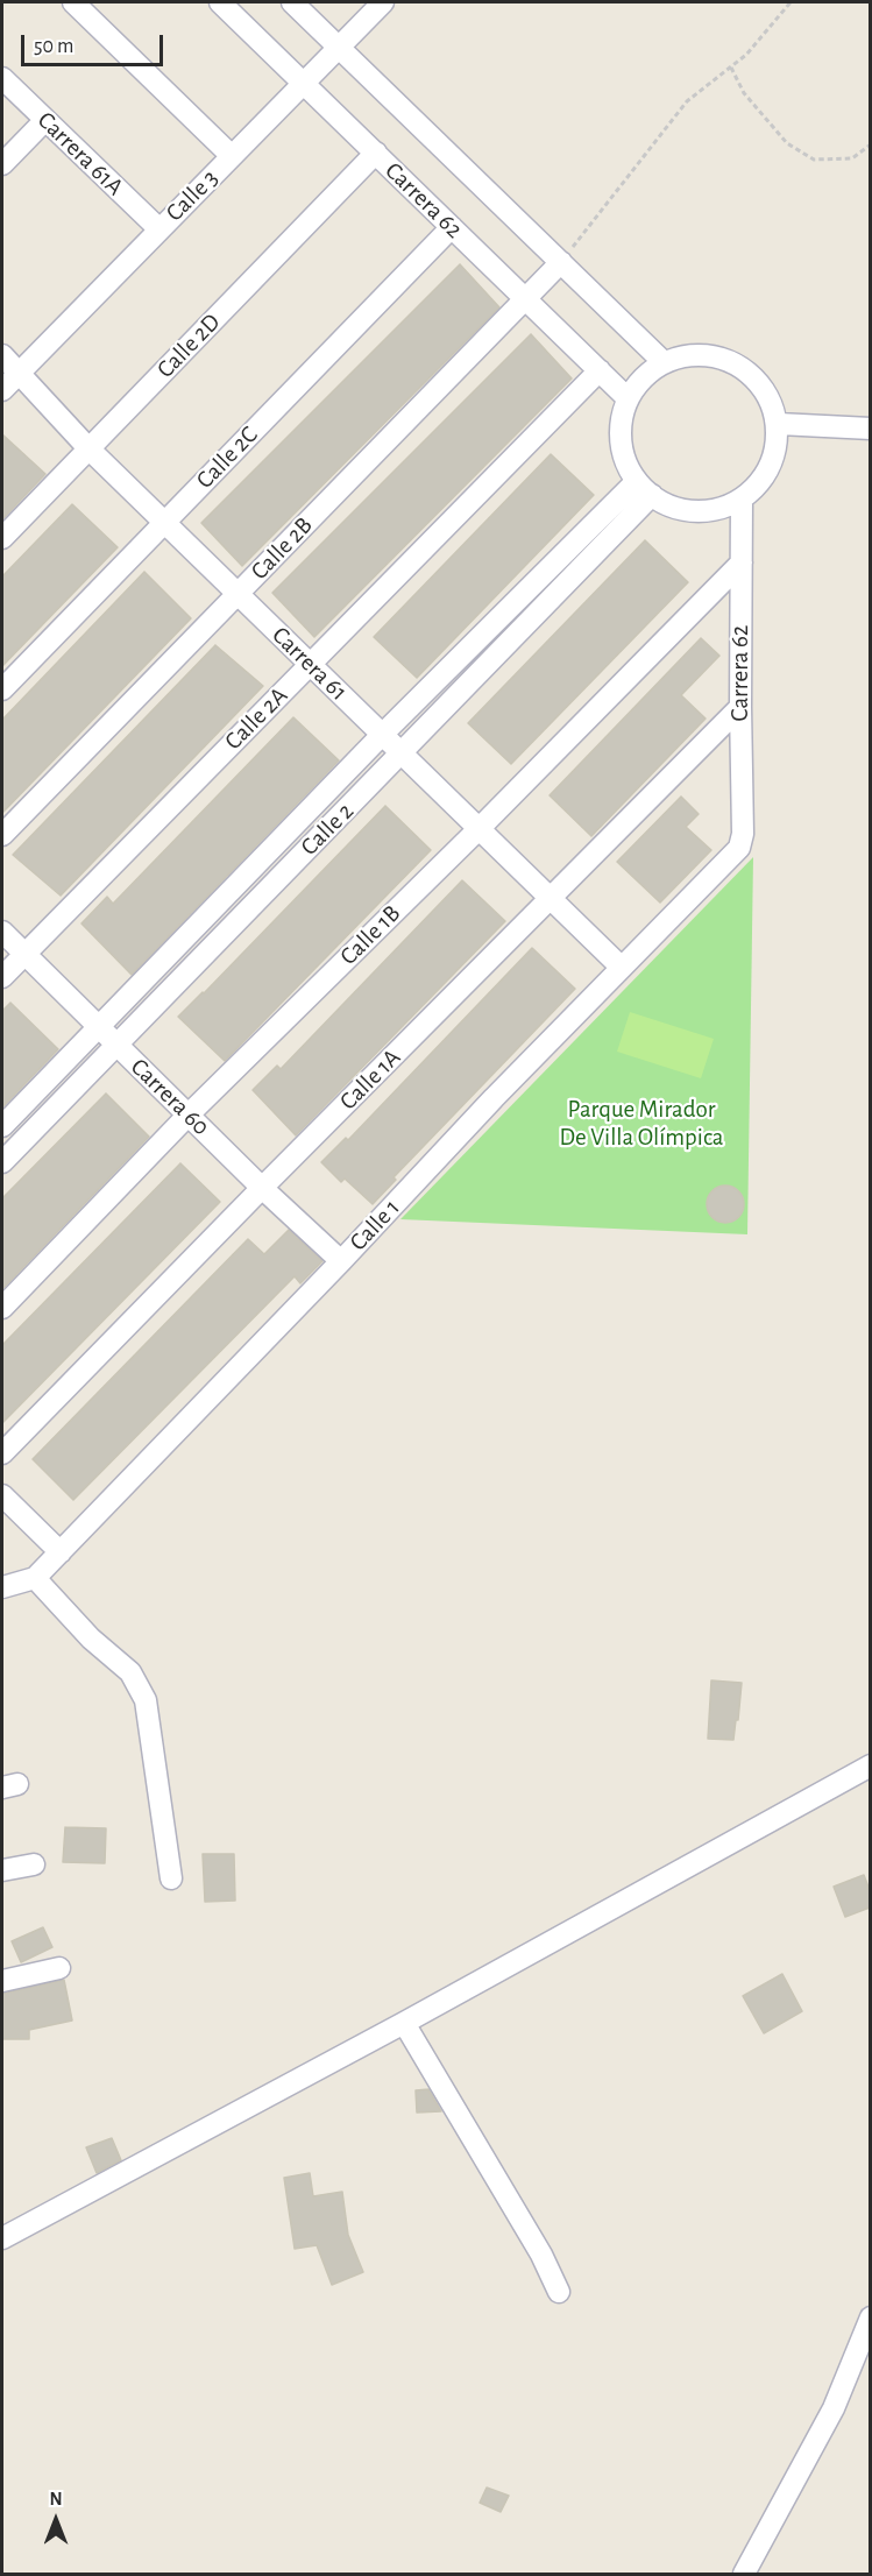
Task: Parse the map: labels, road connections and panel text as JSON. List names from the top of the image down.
{
  "streets": {
    "street": [
      "Carrera 61A",
      "Calle 3",
      "Carrera 62",
      "Calle 2D",
      "Calle 2C",
      "Calle 2B",
      "Carrera 61",
      "Calle 2A",
      "Calle 2",
      "Calle 1B",
      "Calle 1A",
      "Carrera 60",
      "Calle 1"
    ]
  },
  "crossings": [
    ["Carrera 61A", "Calle 3"],
    ["Calle 3", "Carrera 62"],
    ["Calle 3", "Carrera 61"],
    ["Carrera 62", "Calle 2D"],
    ["Carrera 62", "Calle 2C"],
    ["Carrera 62", "Calle 2B"],
    ["Carrera 62", "Calle 2A"],
    ["Carrera 62", "Calle 2"],
    ["Carrera 62", "Calle 1B"],
    ["Carrera 62", "Calle 1A"],
    ["Carrera 62", "Calle 1"],
    ["Calle 2D", "Carrera 61"],
    ["Calle 2C", "Carrera 61"],
    ["Calle 2B", "Carrera 61"],
    ["Carrera 61", "Calle 2A"],
    ["Carrera 61", "Calle 2"],
    ["Carrera 61", "Calle 1B"],
    ["Carrera 61", "Calle 1A"],
    ["Carrera 61", "Calle 1"],
    ["Calle 2A", "Carrera 60"],
    ["Calle 2", "Carrera 60"],
    ["Calle 1B", "Carrera 60"],
    ["Calle 1A", "Carrera 60"],
    ["Carrera 60", "Calle 1"]
  ],
  "parks": ["Parque Mirador De Villa Olímpica"],
  "scale_bar": "50 m",
  "north": "top"
}
